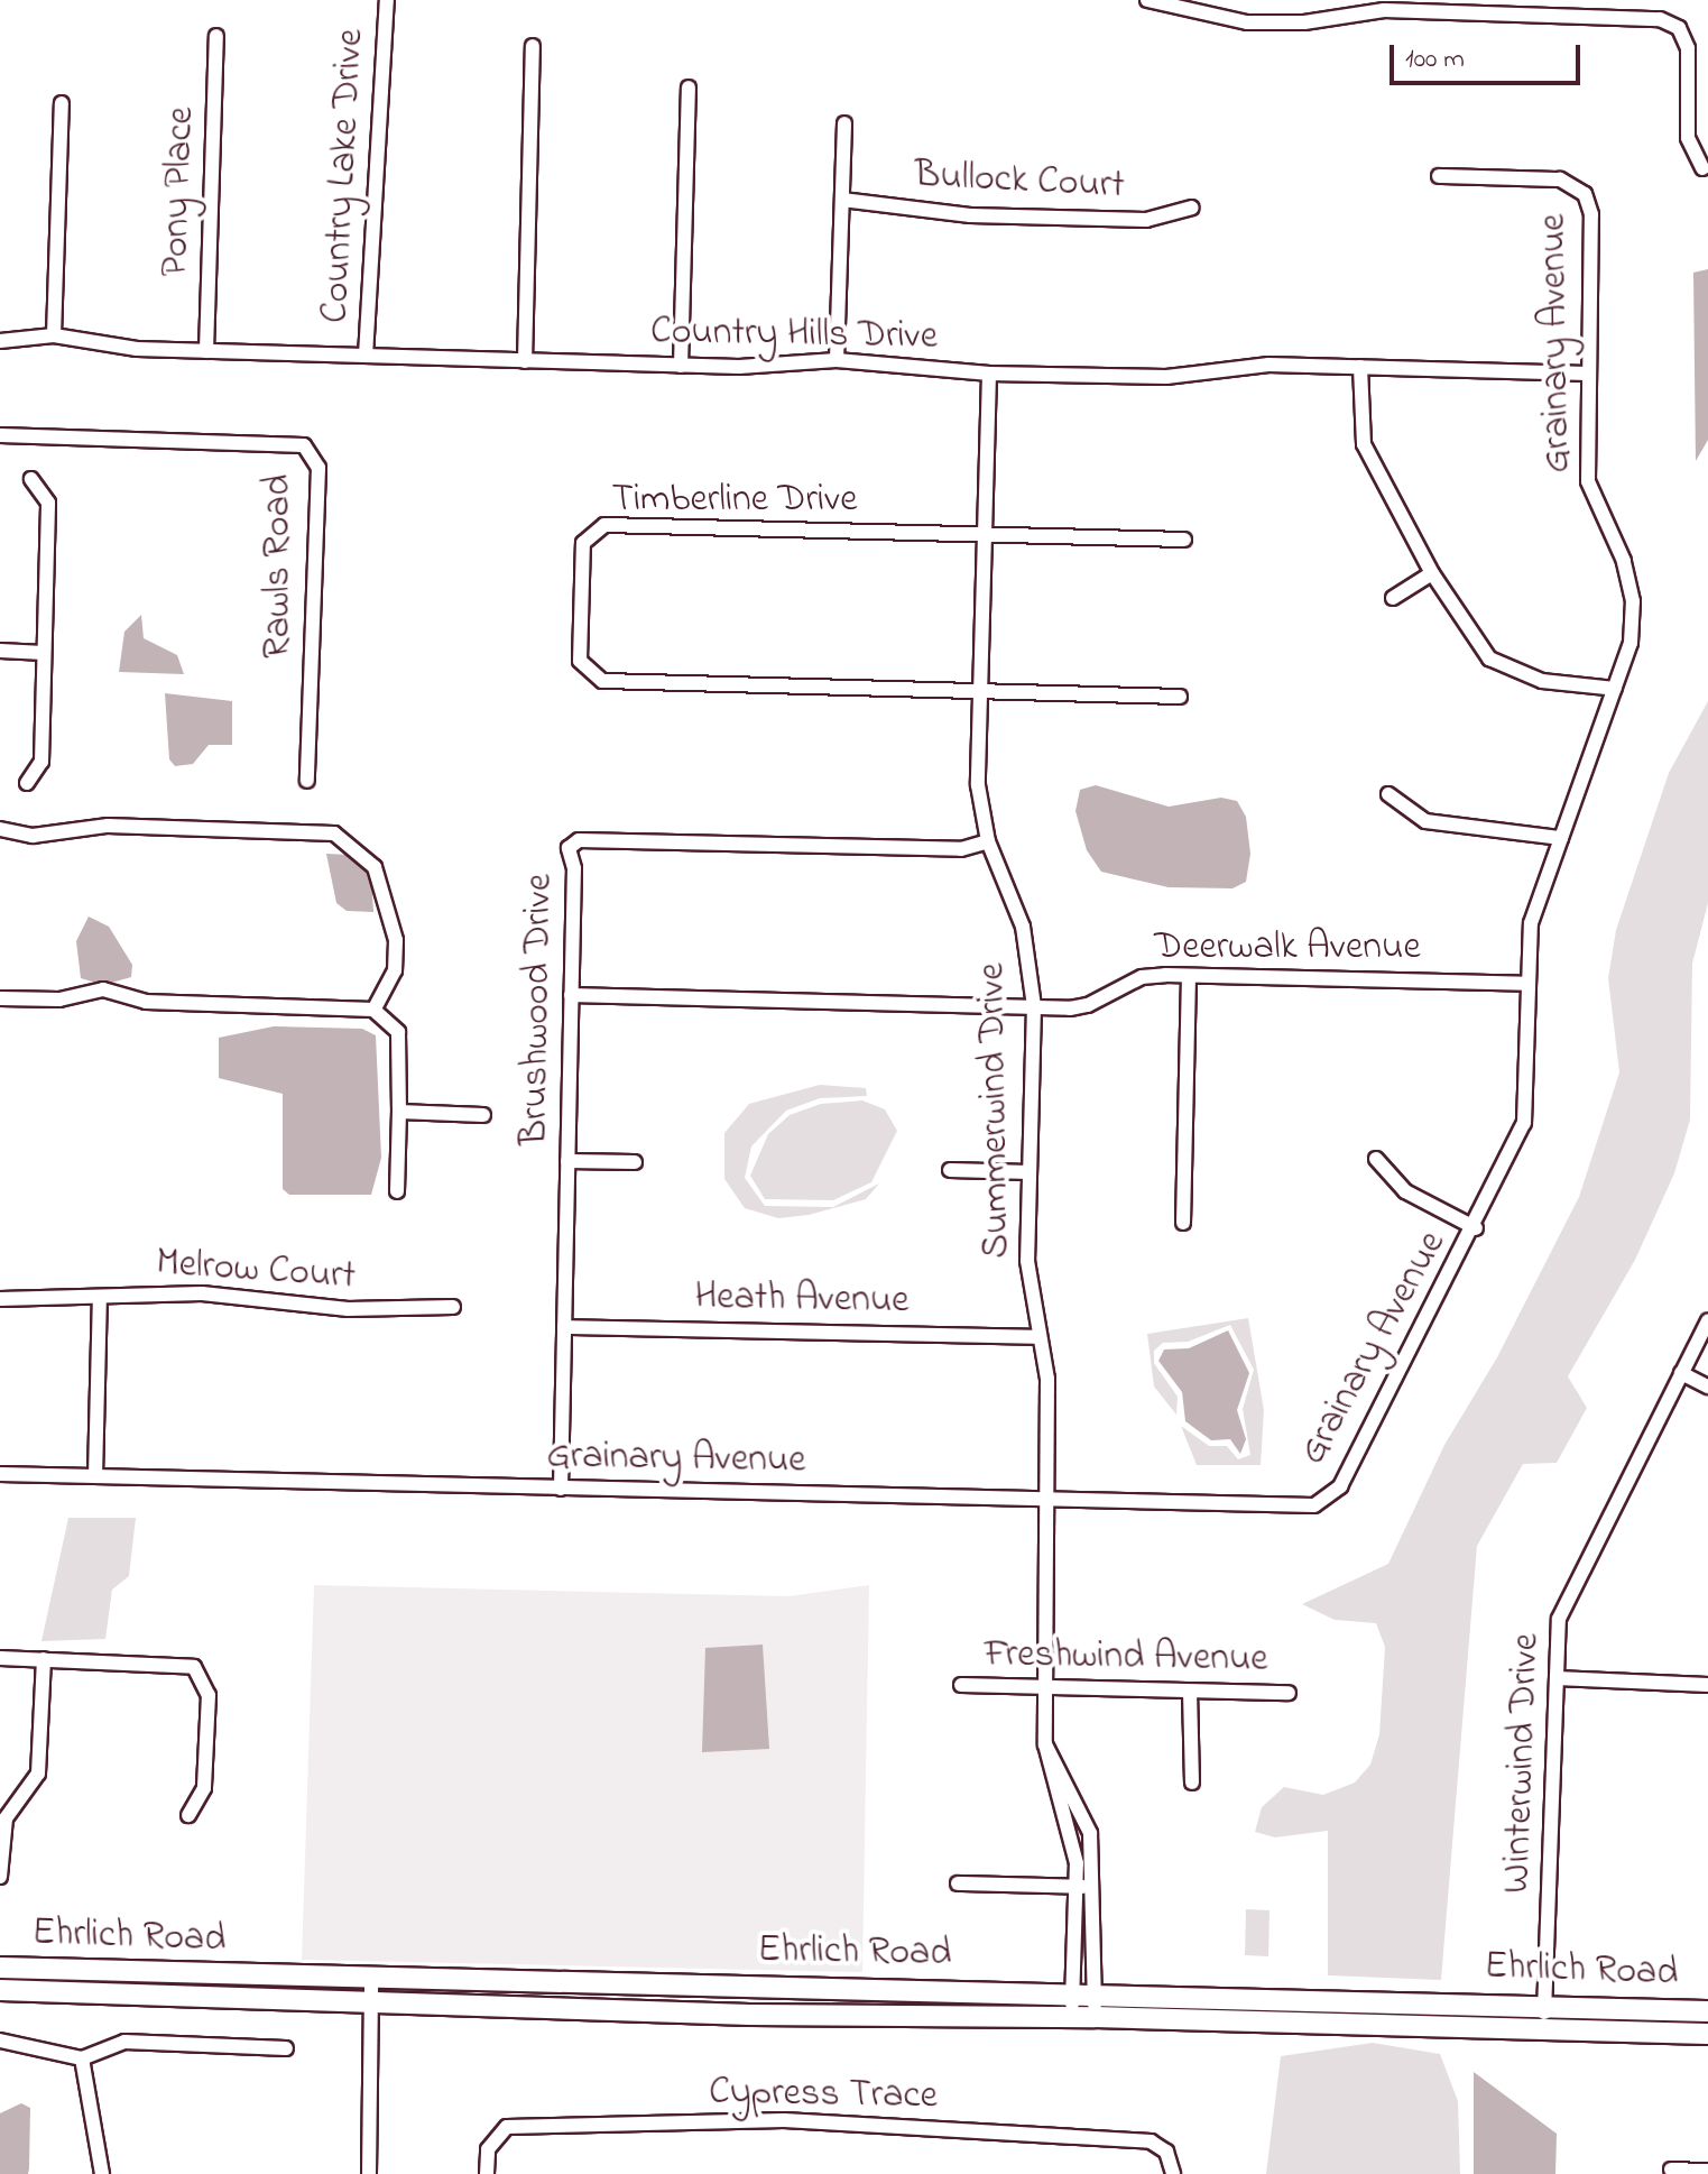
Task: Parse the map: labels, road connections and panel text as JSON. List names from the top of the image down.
{
  "streets": {
    "main road": ["Ehrlich Road"],
    "street": [
      "Country Lake Drive",
      "Bullock Court",
      "Pony Place",
      "Country Hills Drive",
      "Grainary Avenue",
      "Timberline Drive",
      "Rawls Road",
      "Deerwalk Avenue",
      "Brushwood Drive",
      "Summerwind Drive",
      "Melrow Court",
      "Heath Avenue",
      "Freshwind Avenue",
      "Winterwind Drive",
      "Cypress Trace"
    ]
  },
  "crossings": [
    ["Country Lake Drive", "Country Hills Drive"],
    ["Pony Place", "Country Hills Drive"],
    ["Country Hills Drive", "Grainary Avenue"],
    ["Country Hills Drive", "Summerwind Drive"],
    ["Grainary Avenue", "Deerwalk Avenue"],
    ["Grainary Avenue", "Brushwood Drive"],
    ["Grainary Avenue", "Summerwind Drive"],
    ["Timberline Drive", "Summerwind Drive"],
    ["Deerwalk Avenue", "Brushwood Drive"],
    ["Deerwalk Avenue", "Summerwind Drive"],
    ["Brushwood Drive", "Summerwind Drive"],
    ["Brushwood Drive", "Heath Avenue"],
    ["Summerwind Drive", "Heath Avenue"],
    ["Summerwind Drive", "Freshwind Avenue"],
    ["Summerwind Drive", "Ehrlich Road"],
    ["Winterwind Drive", "Ehrlich Road"]
  ],
  "scale_bar": "100 m"
}
